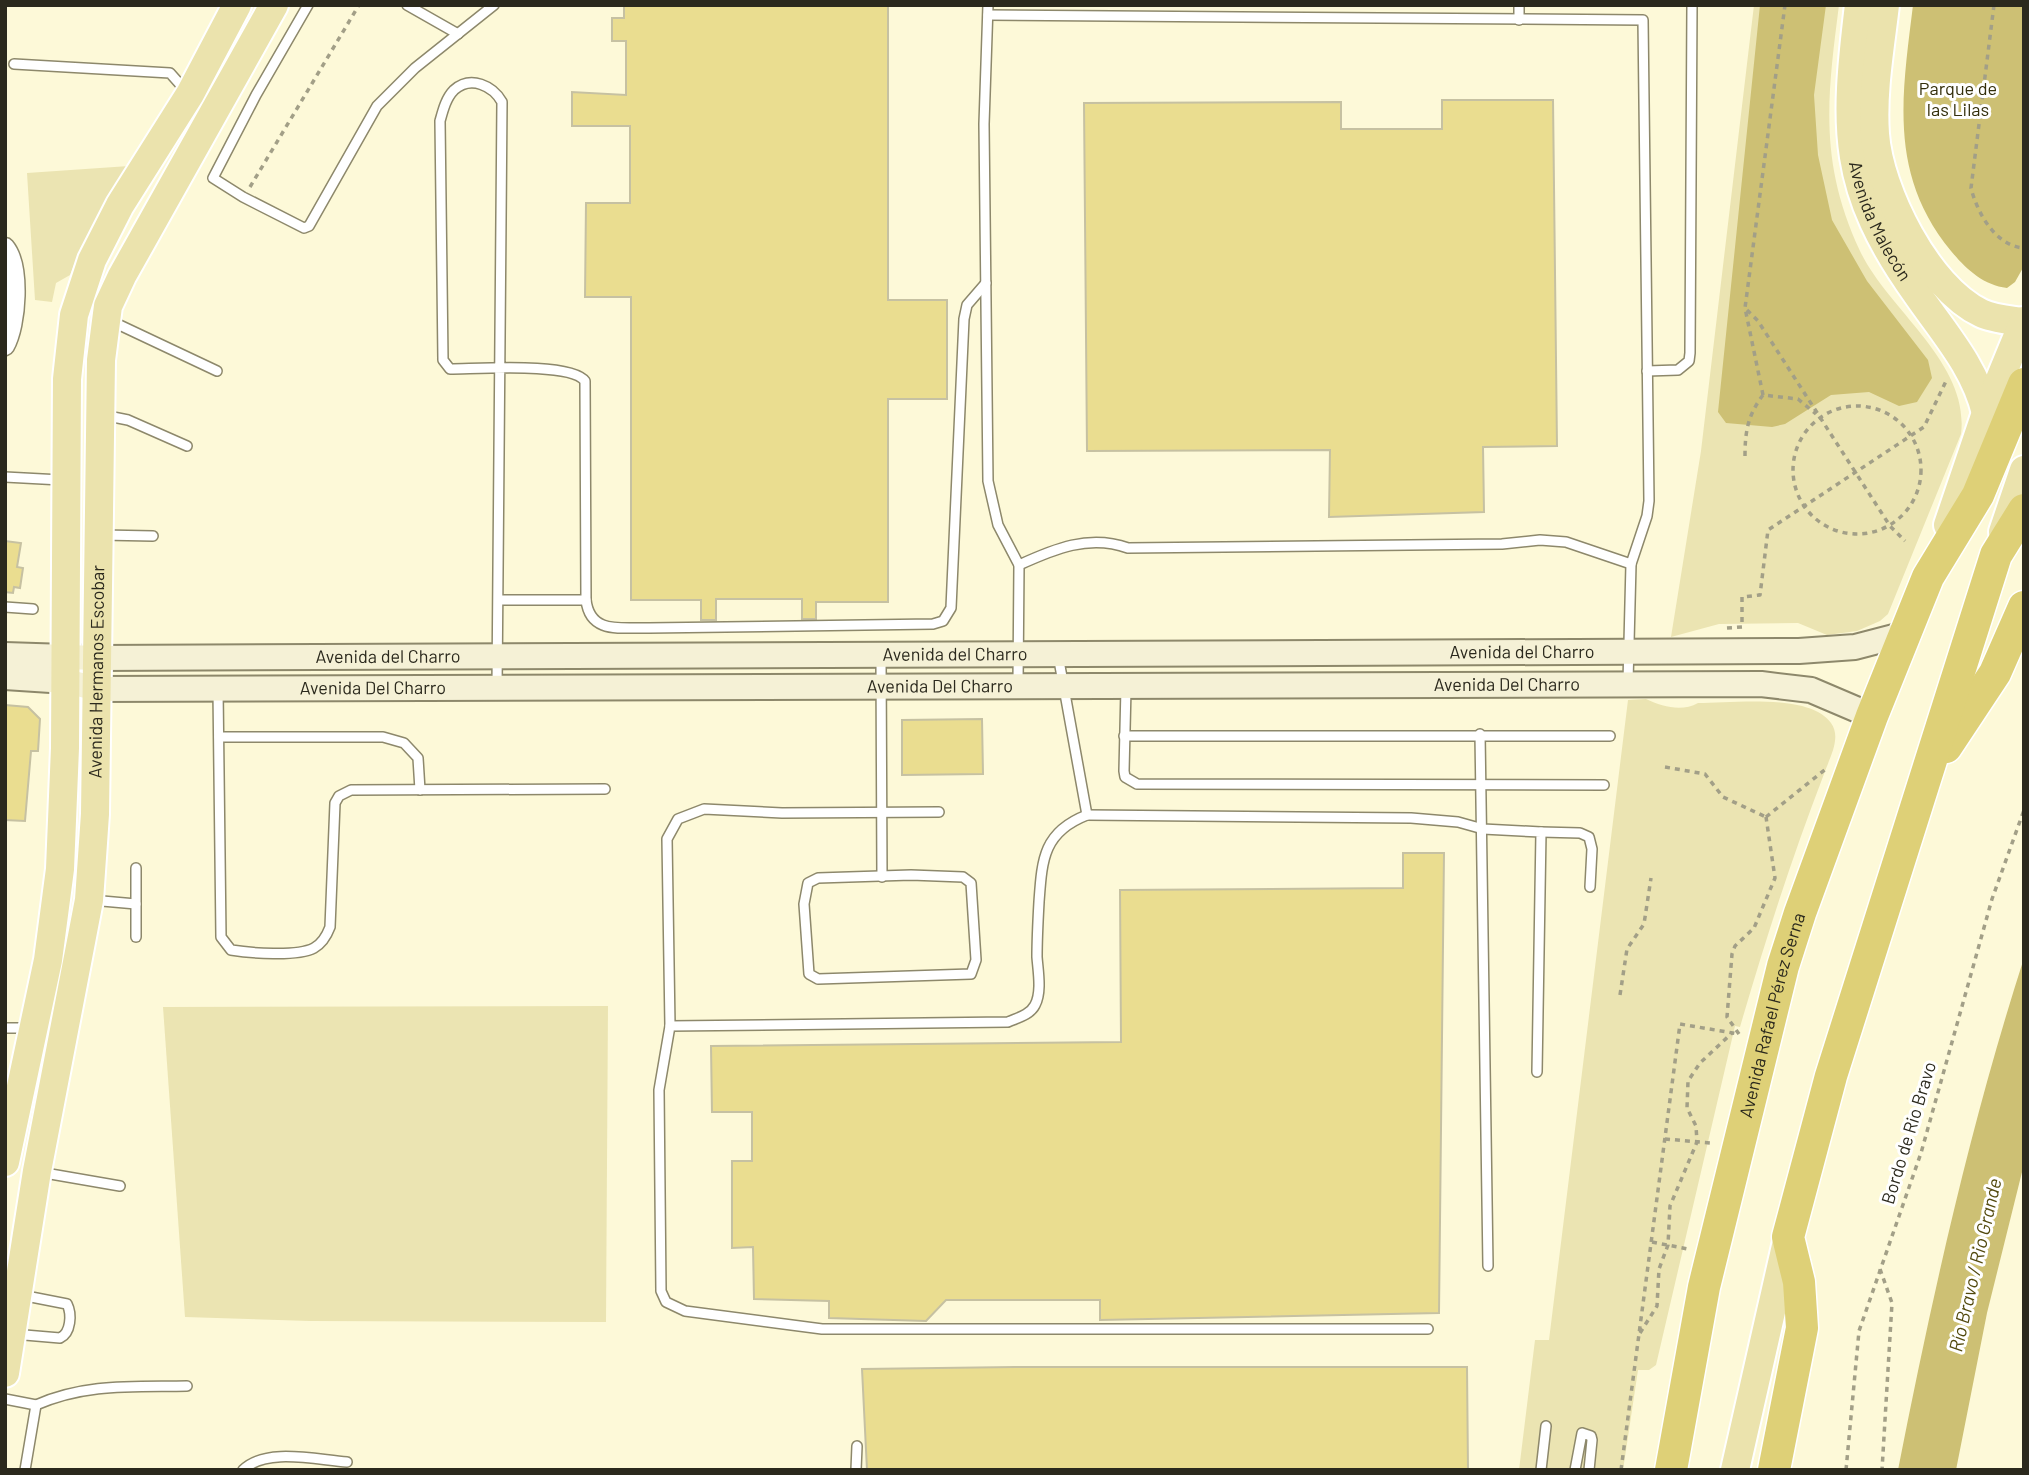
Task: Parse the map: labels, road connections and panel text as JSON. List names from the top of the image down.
{
  "streets": {
    "highway": ["Avenida Rafael Pérez Serna"],
    "main road": ["Avenida Malecón", "Avenida Hermanos Escobar"],
    "street": ["Avenida del Charro", "Avenida Del Charro"],
    "path": ["Bordo de Rio Bravo"]
  },
  "crossings": [
    ["Avenida del Charro", "Avenida Hermanos Escobar"],
    ["Avenida del Charro", "Avenida Del Charro"],
    ["Avenida del Charro", "Avenida Rafael Pérez Serna"],
    ["Avenida Hermanos Escobar", "Avenida Del Charro"],
    ["Avenida Del Charro", "Avenida Rafael Pérez Serna"]
  ],
  "water": ["Río Bravo / Rio Grande"],
  "parks": ["Parque de las Lilas"]
}
